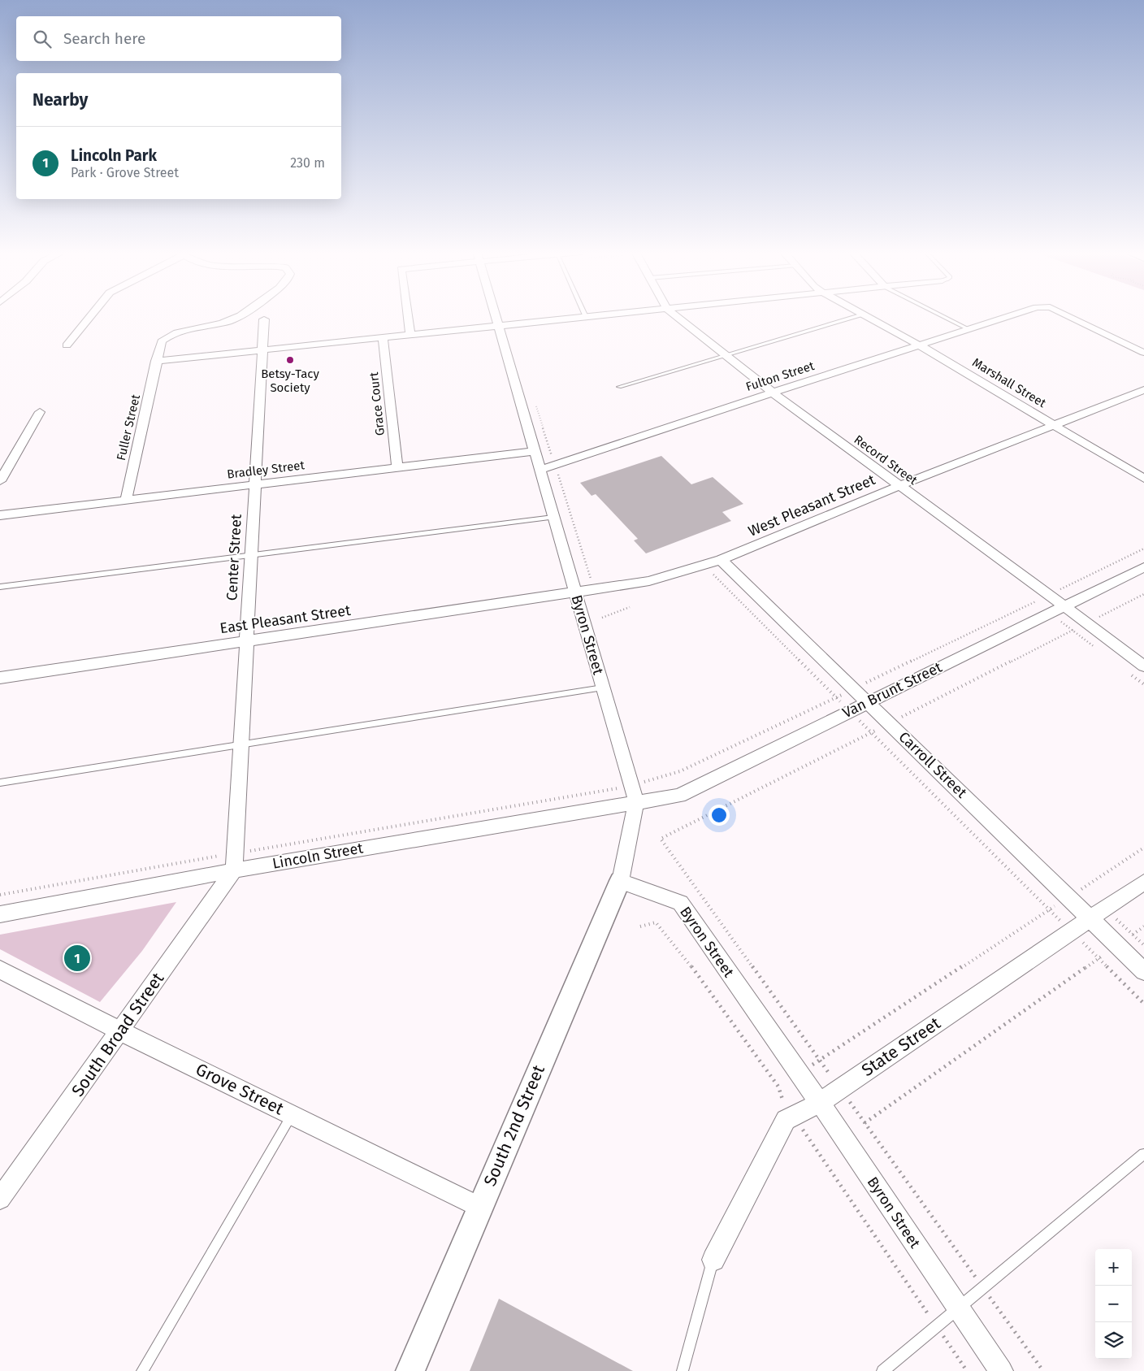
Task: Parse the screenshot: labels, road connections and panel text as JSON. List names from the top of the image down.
{
  "streets": {
    "street": [
      "Fulton Street",
      "Marshall Street",
      "Grace Court",
      "Fuller Street",
      "Record Street",
      "Bradley Street",
      "West Pleasant Street",
      "Center Street",
      "East Pleasant Street",
      "Byron Street",
      "Van Brunt Street",
      "Carroll Street",
      "Lincoln Street",
      "South Broad Street",
      "State Street",
      "Grove Street",
      "South 2nd Street"
    ]
  },
  "crossings": [
    ["Fulton Street", "Marshall Street"],
    ["Fulton Street", "Record Street"],
    ["Fulton Street", "Byron Street"],
    ["Marshall Street", "West Pleasant Street"],
    ["Grace Court", "Bradley Street"],
    ["Fuller Street", "Bradley Street"],
    ["Record Street", "West Pleasant Street"],
    ["Record Street", "Van Brunt Street"],
    ["Bradley Street", "Center Street"],
    ["Bradley Street", "Byron Street"],
    ["West Pleasant Street", "East Pleasant Street"],
    ["West Pleasant Street", "Byron Street"],
    ["West Pleasant Street", "Carroll Street"],
    ["Center Street", "East Pleasant Street"],
    ["Center Street", "Lincoln Street"],
    ["Center Street", "South Broad Street"],
    ["East Pleasant Street", "Byron Street"],
    ["Byron Street", "Van Brunt Street"],
    ["Byron Street", "Lincoln Street"],
    ["Byron Street", "State Street"],
    ["Byron Street", "South 2nd Street"],
    ["Van Brunt Street", "Carroll Street"],
    ["Van Brunt Street", "Lincoln Street"],
    ["Carroll Street", "State Street"],
    ["Lincoln Street", "South Broad Street"],
    ["South Broad Street", "Grove Street"],
    ["Grove Street", "South 2nd Street"]
  ],
  "places": ["Betsy-Tacy Society"],
  "page": {
    "search": "Search here",
    "heading": "Nearby",
    "list": [
      {
        "mark": "1",
        "name": "Lincoln Park",
        "note": "Park · Grove Street",
        "value": "230 m"
      }
    ],
    "pins": "1",
    "map_buttons": ["+", "−"]
  }
}
